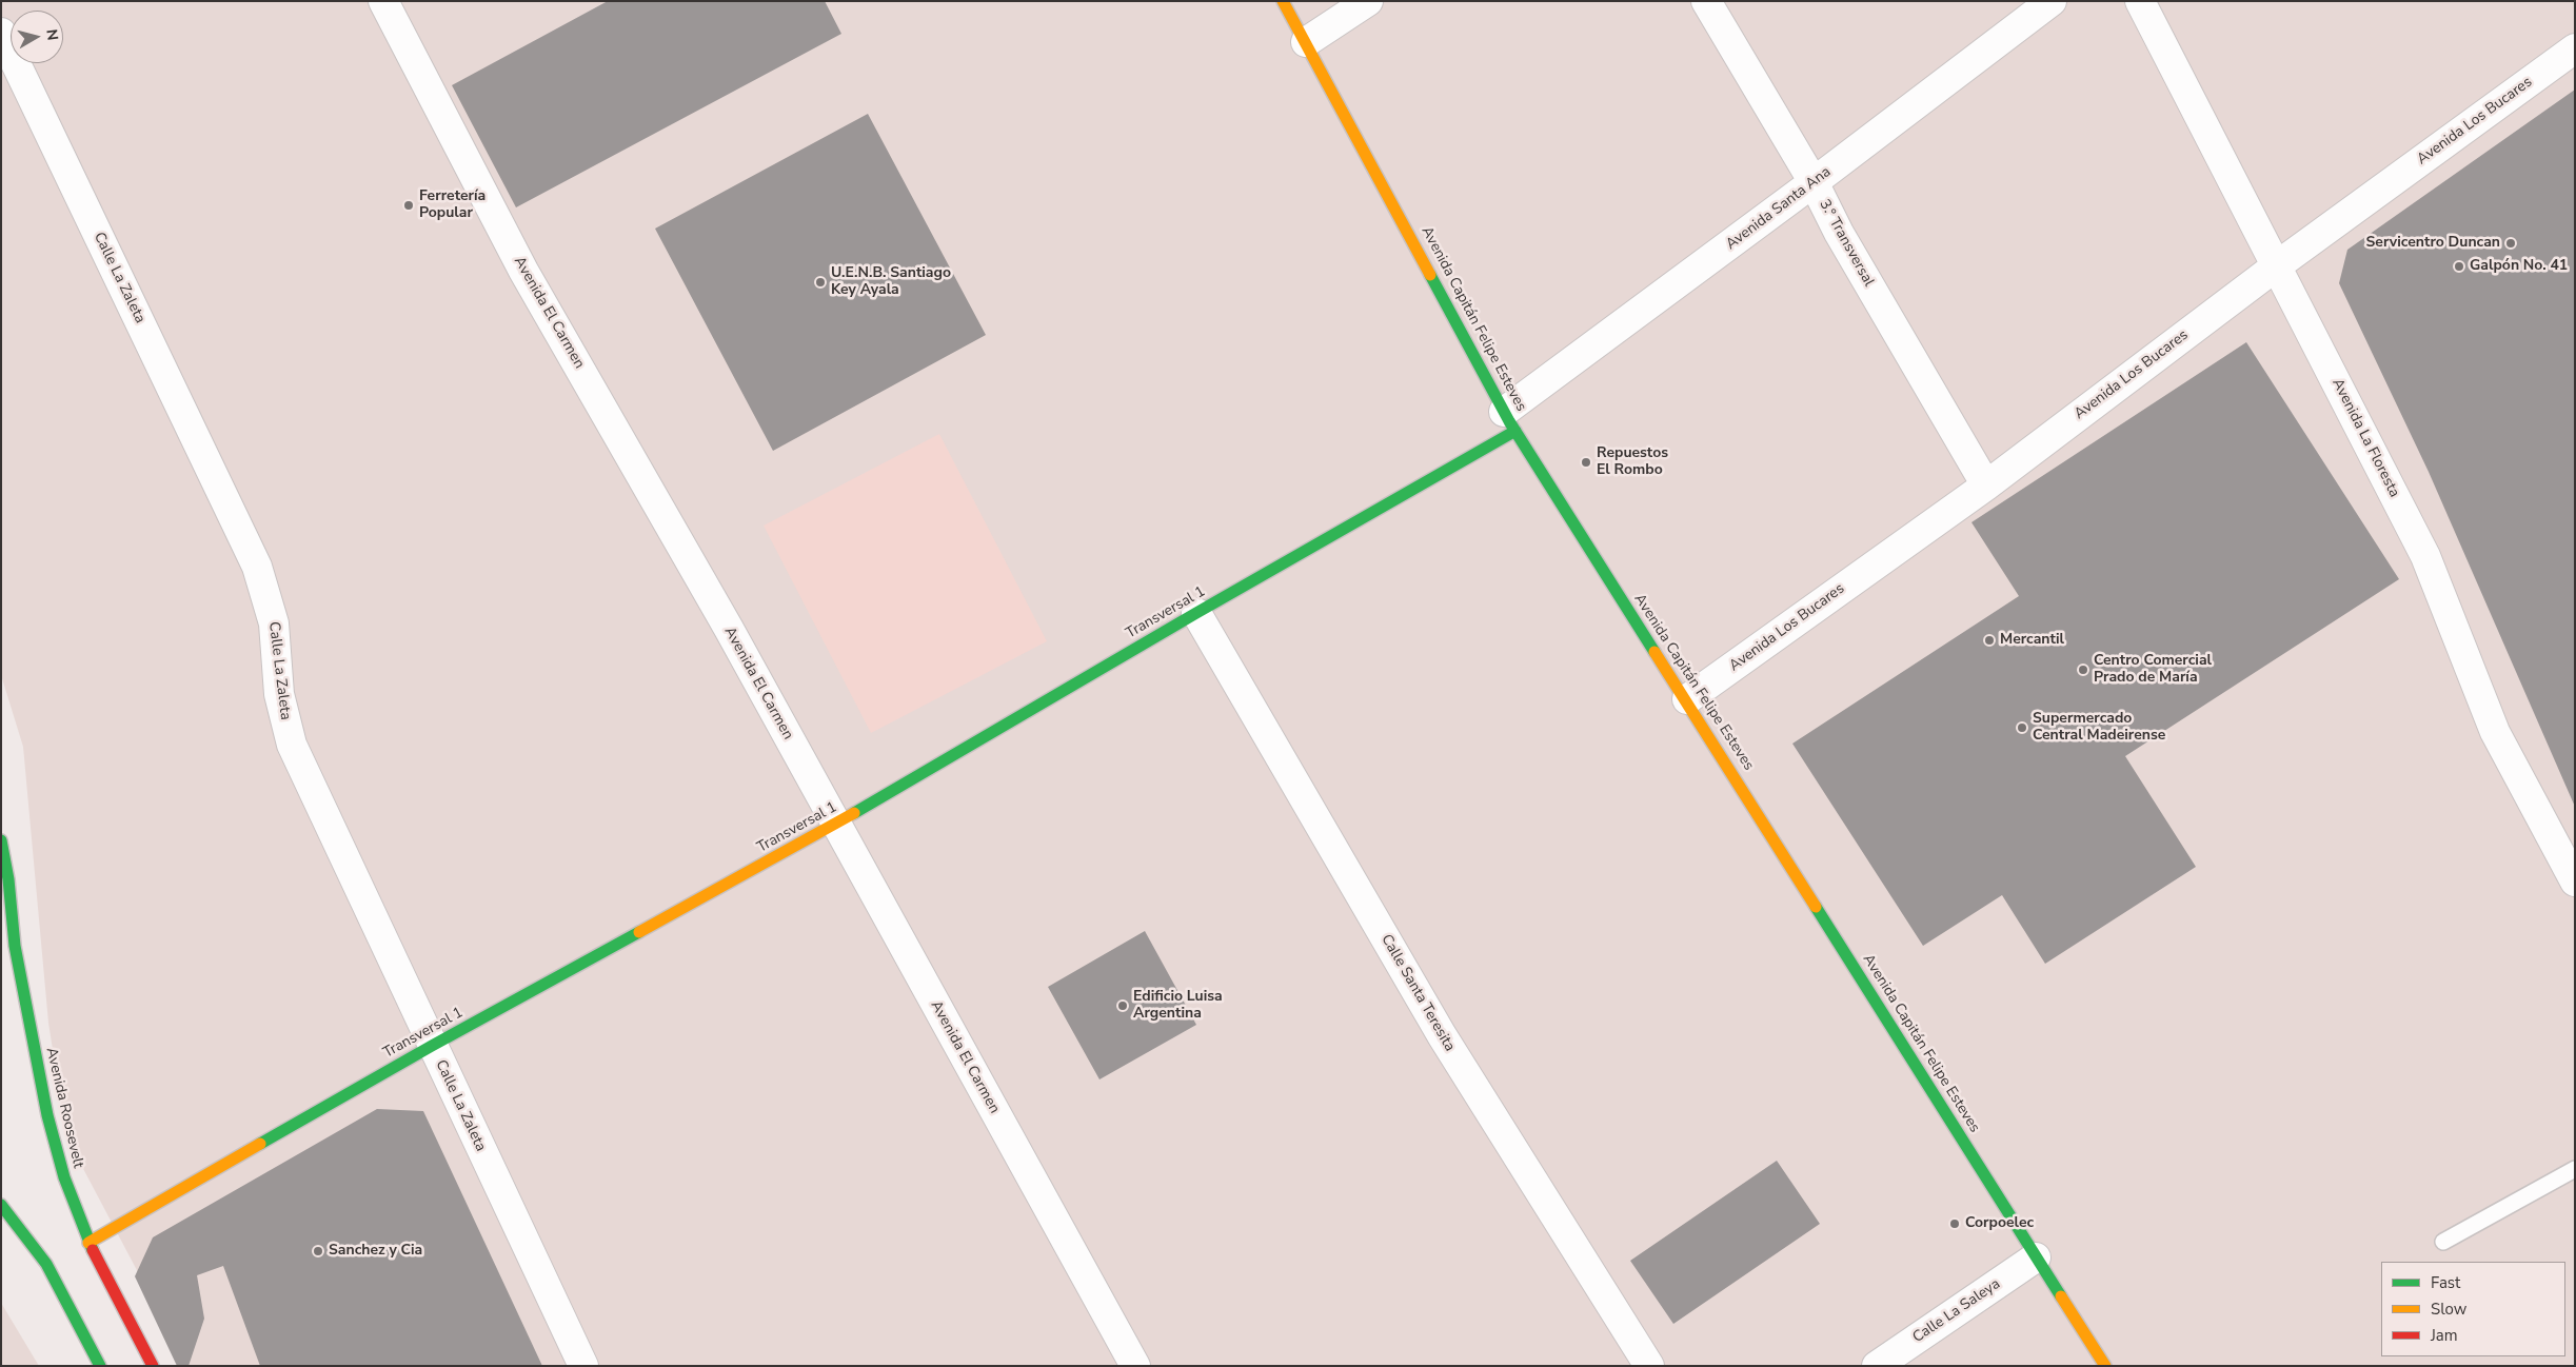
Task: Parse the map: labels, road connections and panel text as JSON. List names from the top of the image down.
{
  "streets": {
    "street": [
      "Avenida Los Bucares",
      "Avenida Santa Ana",
      "3.° Transversal",
      "Calle La Zaleta",
      "Avenida El Carmen",
      "Avenida Capitán Felipe Esteves",
      "Avenida La Floresta",
      "Transversal 1",
      "Calle Santa Teresita",
      "Avenida Roosevelt",
      "Calle La Saleya"
    ]
  },
  "crossings": [
    ["Avenida Los Bucares", "3.° Transversal"],
    ["Avenida Los Bucares", "Avenida Capitán Felipe Esteves"],
    ["Avenida Los Bucares", "Avenida La Floresta"],
    ["Avenida Santa Ana", "3.° Transversal"],
    ["Avenida Santa Ana", "Avenida Capitán Felipe Esteves"],
    ["Avenida Santa Ana", "Transversal 1"],
    ["Calle La Zaleta", "Transversal 1"],
    ["Avenida El Carmen", "Transversal 1"],
    ["Avenida Capitán Felipe Esteves", "Transversal 1"],
    ["Avenida Capitán Felipe Esteves", "Calle La Saleya"],
    ["Transversal 1", "Calle Santa Teresita"],
    ["Transversal 1", "Avenida Roosevelt"]
  ],
  "places": [
    "Ferretería Popular",
    "Servicentro Duncan",
    "Galpón No. 41",
    "U.E.N.B. Santiago Key Ayala",
    "Repuestos El Rombo",
    "Mercantil",
    "Centro Comercial Prado de María",
    "Supermercado Central Madeirense",
    "Edificio Luisa Argentina",
    "Corpoelec",
    "Sanchez y Cia"
  ],
  "legend": ["Fast", "Slow", "Jam"],
  "north": "right"
}
